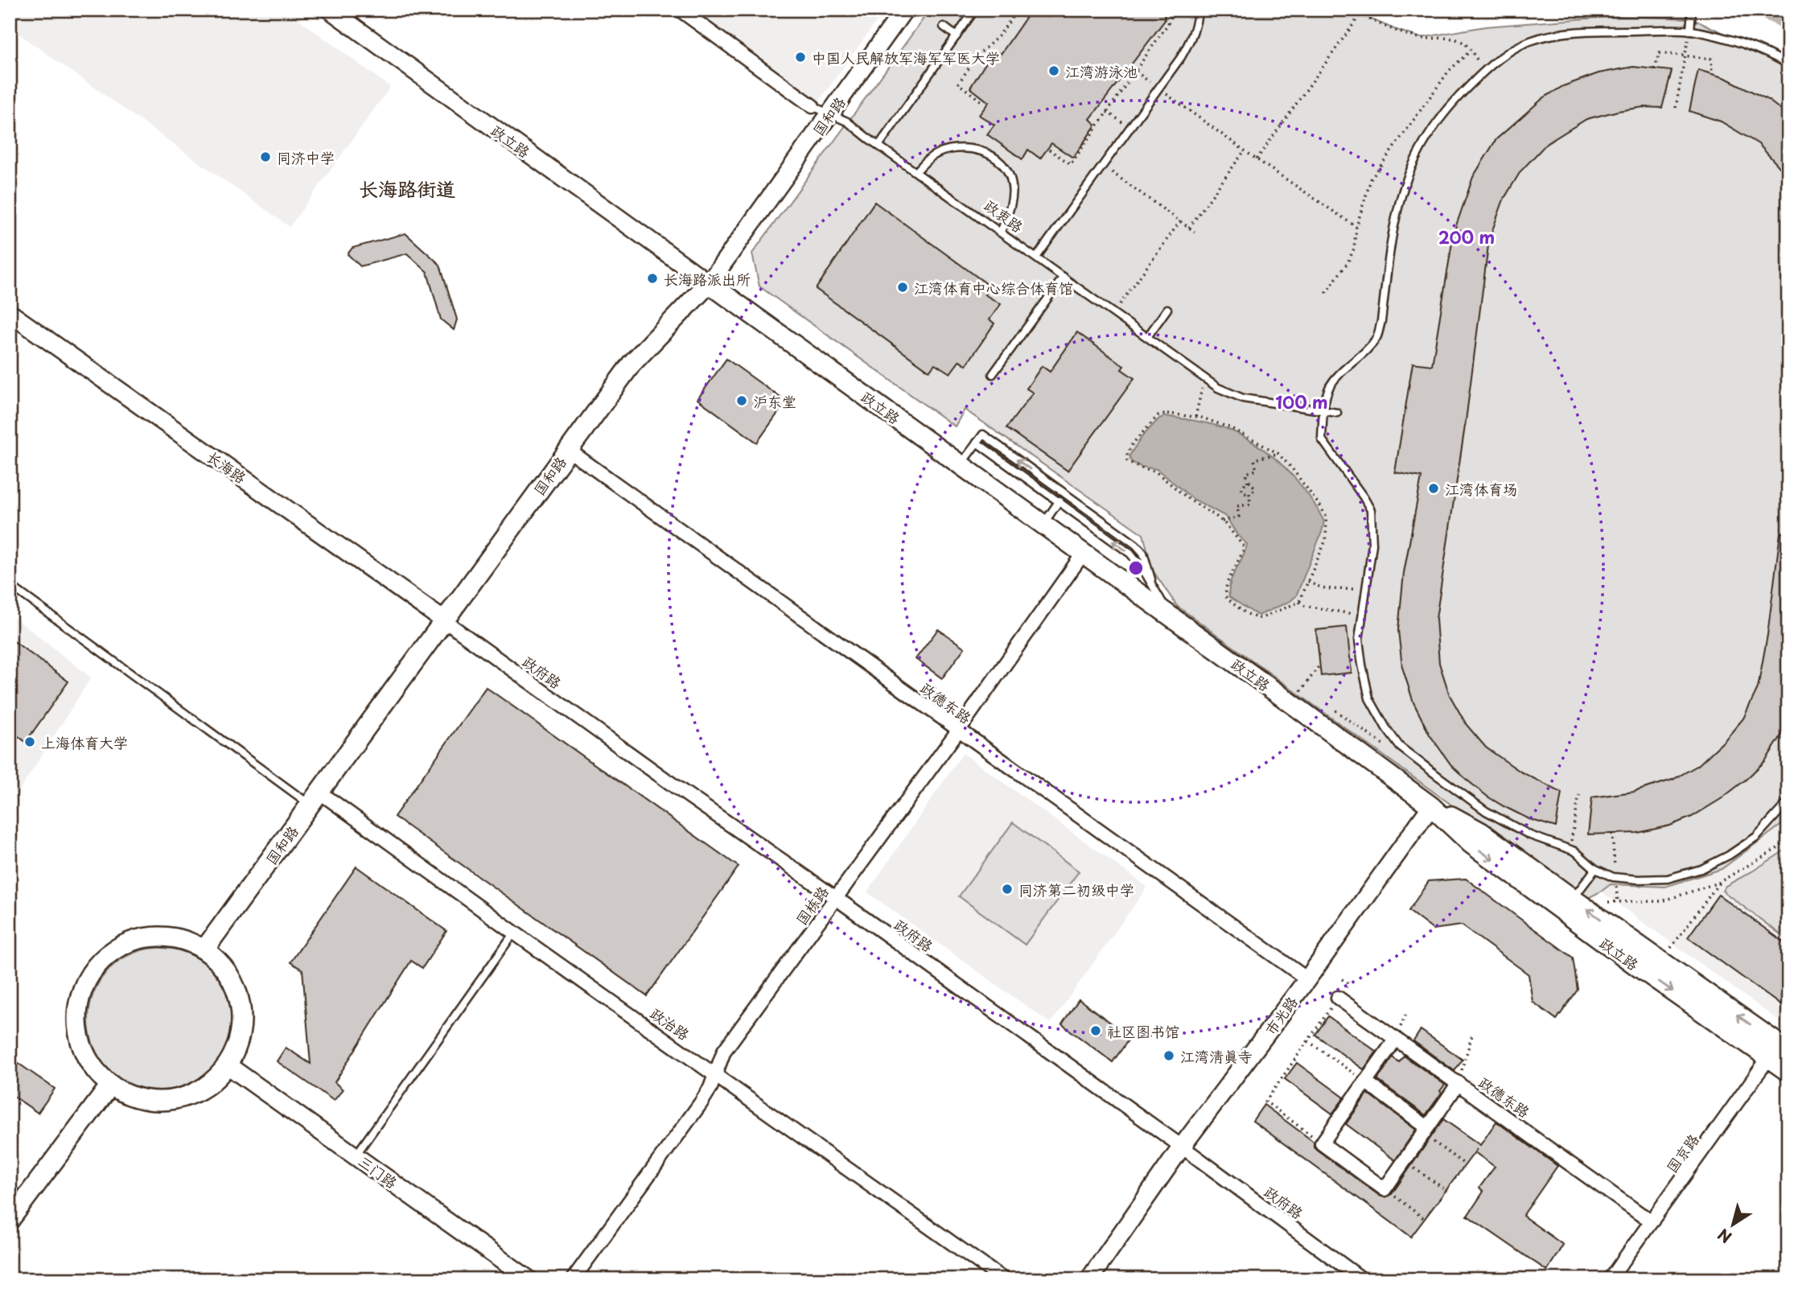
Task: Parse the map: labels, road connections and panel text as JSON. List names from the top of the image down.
{
  "streets": {
    "main road": ["国和路", "政立路"],
    "street": [
      "政衷路",
      "长海路",
      "政府路",
      "政德东路",
      "国栋路",
      "市光路",
      "政治路",
      "国京路",
      "三门路"
    ]
  },
  "crossings": [
    ["国和路", "政立路"],
    ["国和路", "政衷路"],
    ["国和路", "长海路"],
    ["国和路", "政府路"],
    ["国和路", "政德东路"],
    ["国和路", "政治路"],
    ["国和路", "三门路"],
    ["政立路", "国栋路"],
    ["政立路", "市光路"],
    ["政立路", "国京路"],
    ["长海路", "政府路"],
    ["政府路", "国栋路"],
    ["政府路", "市光路"],
    ["政德东路", "国栋路"],
    ["政德东路", "市光路"],
    ["政德东路", "国京路"],
    ["国栋路", "政治路"]
  ],
  "districts": ["长海路街道"],
  "places": [
    "中国人民解放军海军军医大学",
    "江湾游泳池",
    "同济中学",
    "长海路派出所",
    "江湾体育中心综合体育馆",
    "沪东堂",
    "江湾体育场",
    "上海体育大学",
    "同济第二初级中学",
    "社区图书馆",
    "江湾清真寺"
  ],
  "north": "bottom left",
  "rings": ["200 m", "100 m"]
}
